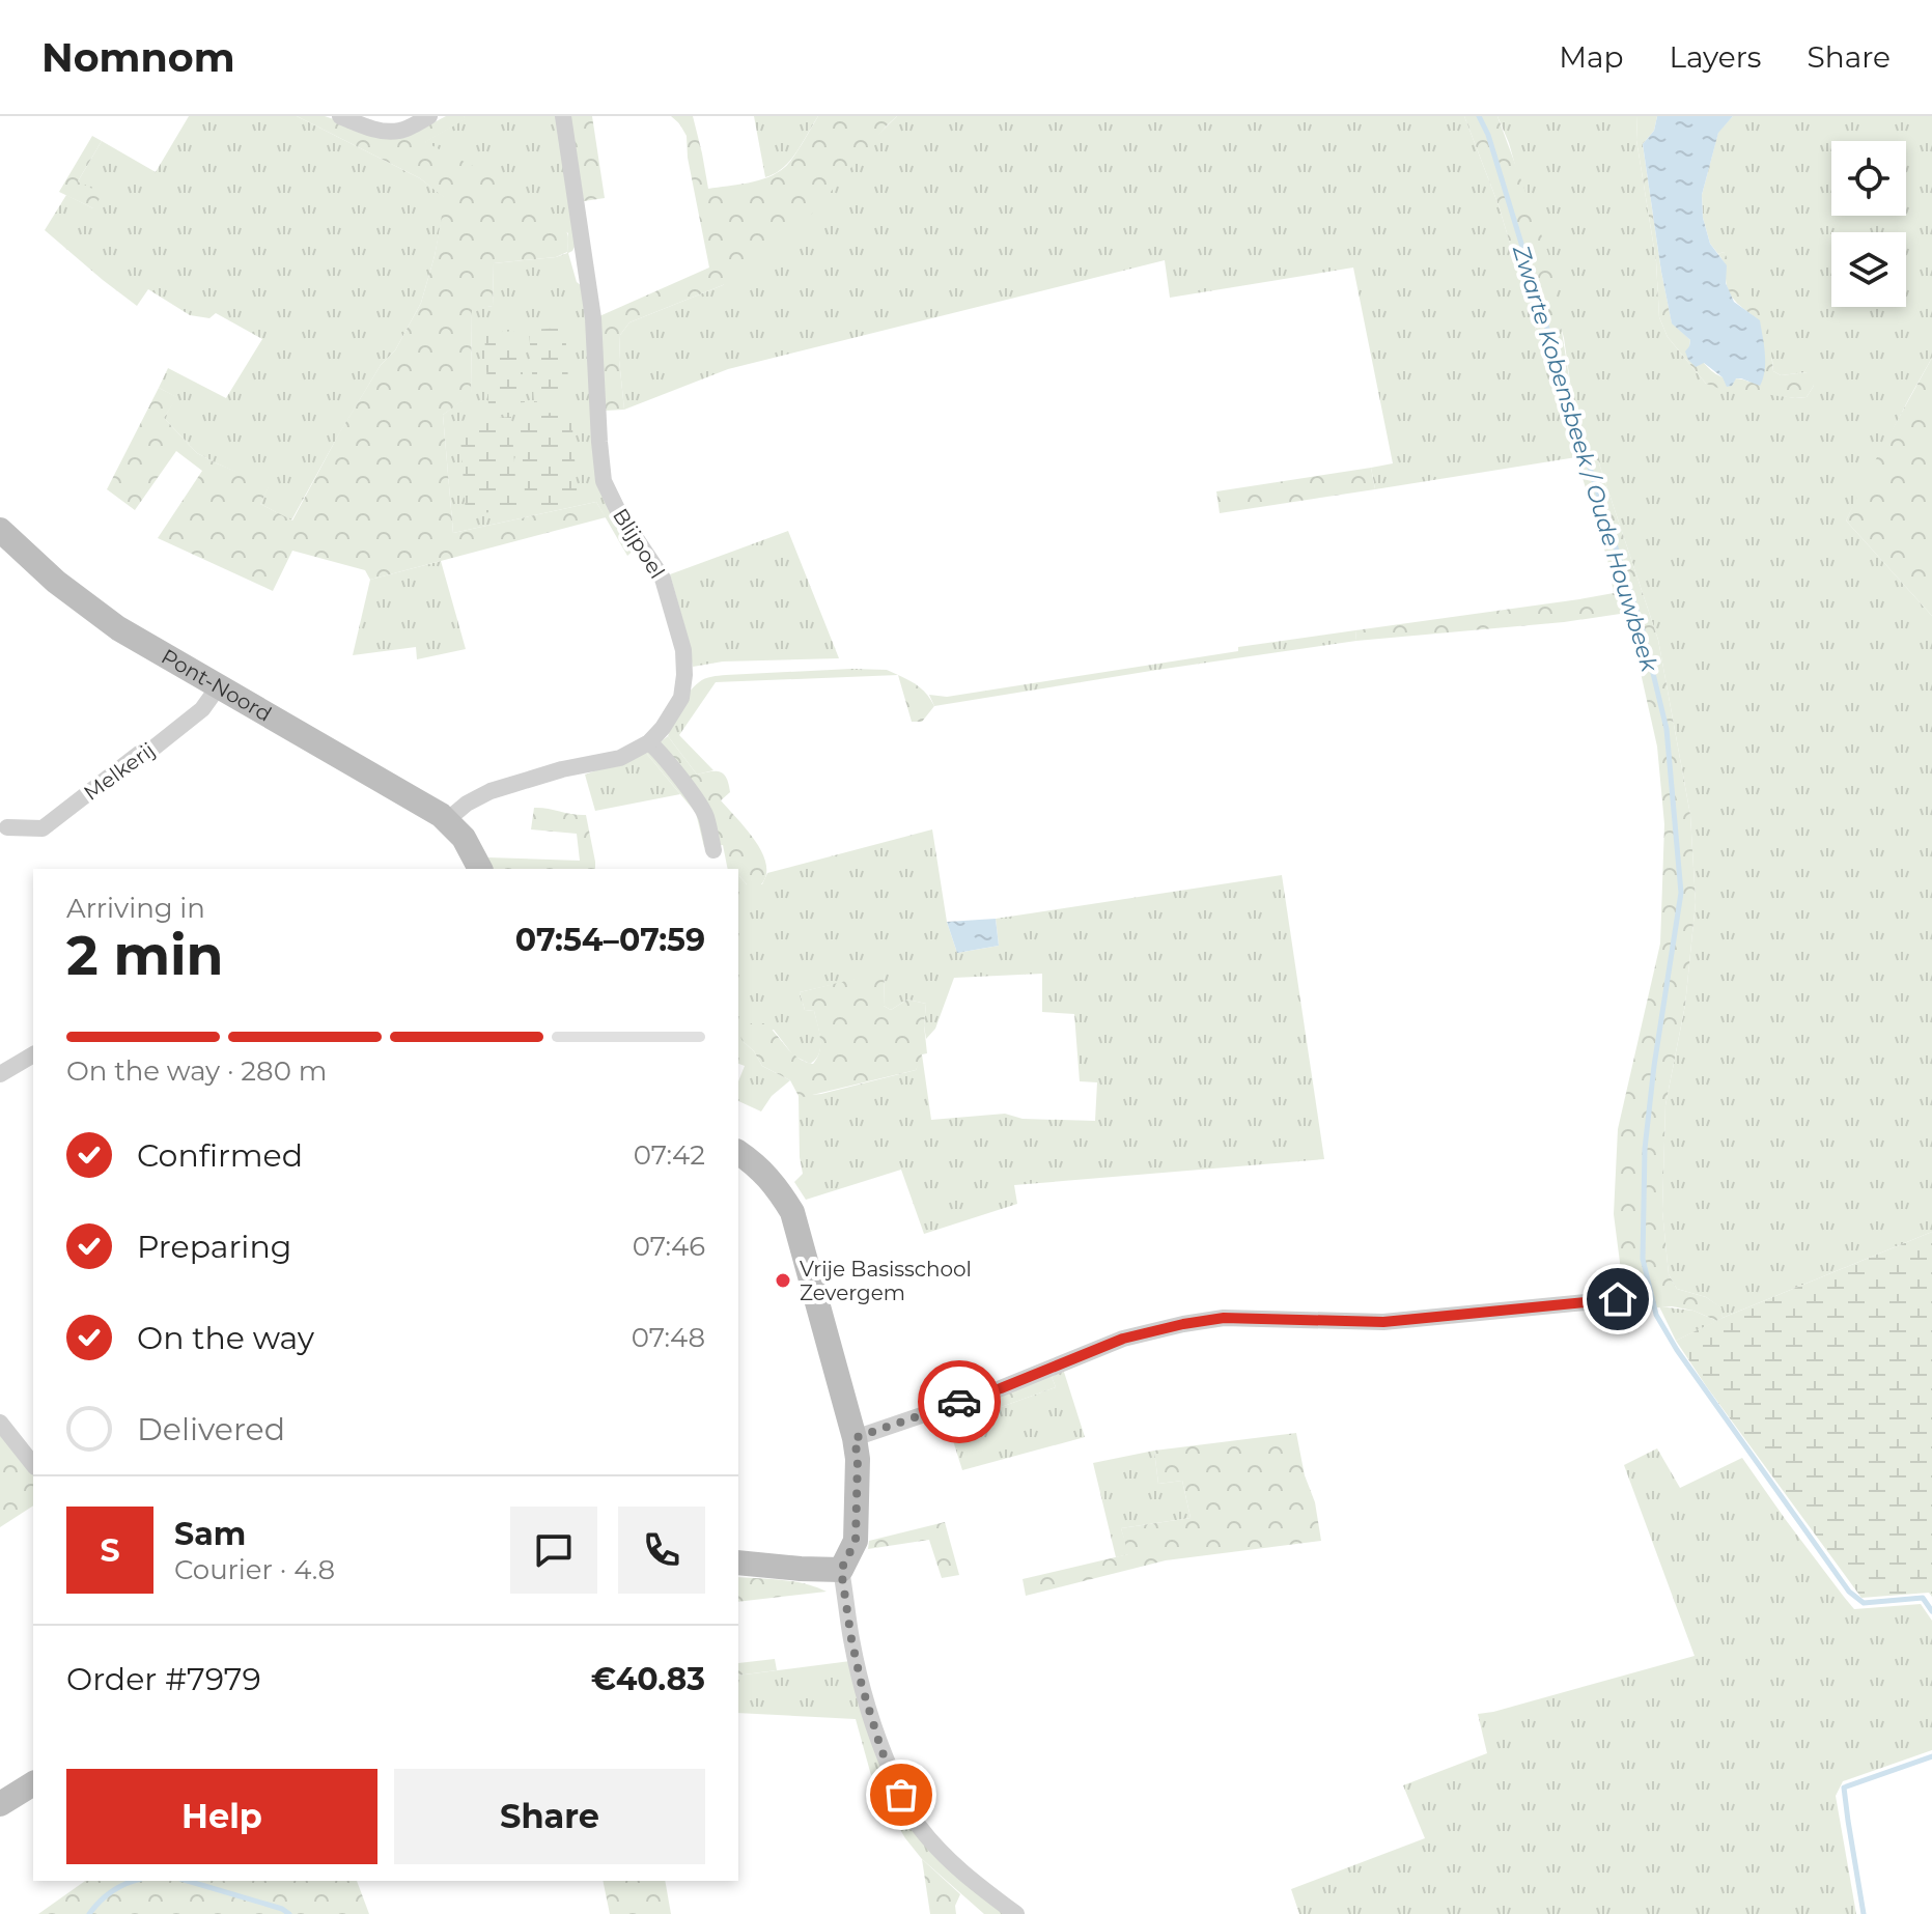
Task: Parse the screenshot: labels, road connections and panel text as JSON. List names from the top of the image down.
{
  "streets": {
    "street": ["Blijpoel", "Pont-Noord", "Melkerij"]
  },
  "crossings": [
    ["Blijpoel", "Pont-Noord"],
    ["Pont-Noord", "Melkerij"]
  ],
  "water": ["Zwarte Kobensbeek / Oude Houwbeek"],
  "places": ["Vrije Basisschool Zevergem"],
  "page": {
    "header": "Nomnom",
    "nav": ["Map", "Layers", "Share"],
    "heading": ["2 min", "Arriving in", "07:54–07:59"],
    "panel": [
      "Sam",
      "Courier · 4.8",
      "Order #7979",
      "€40.83"
    ],
    "bar": "On the way · 280 m",
    "list": [
      ["Confirmed", "07:42"],
      ["Preparing", "07:46"],
      ["On the way", "07:48"],
      "Delivered"
    ],
    "round": "S",
    "buttons": ["Help", "Share"]
  }
}
